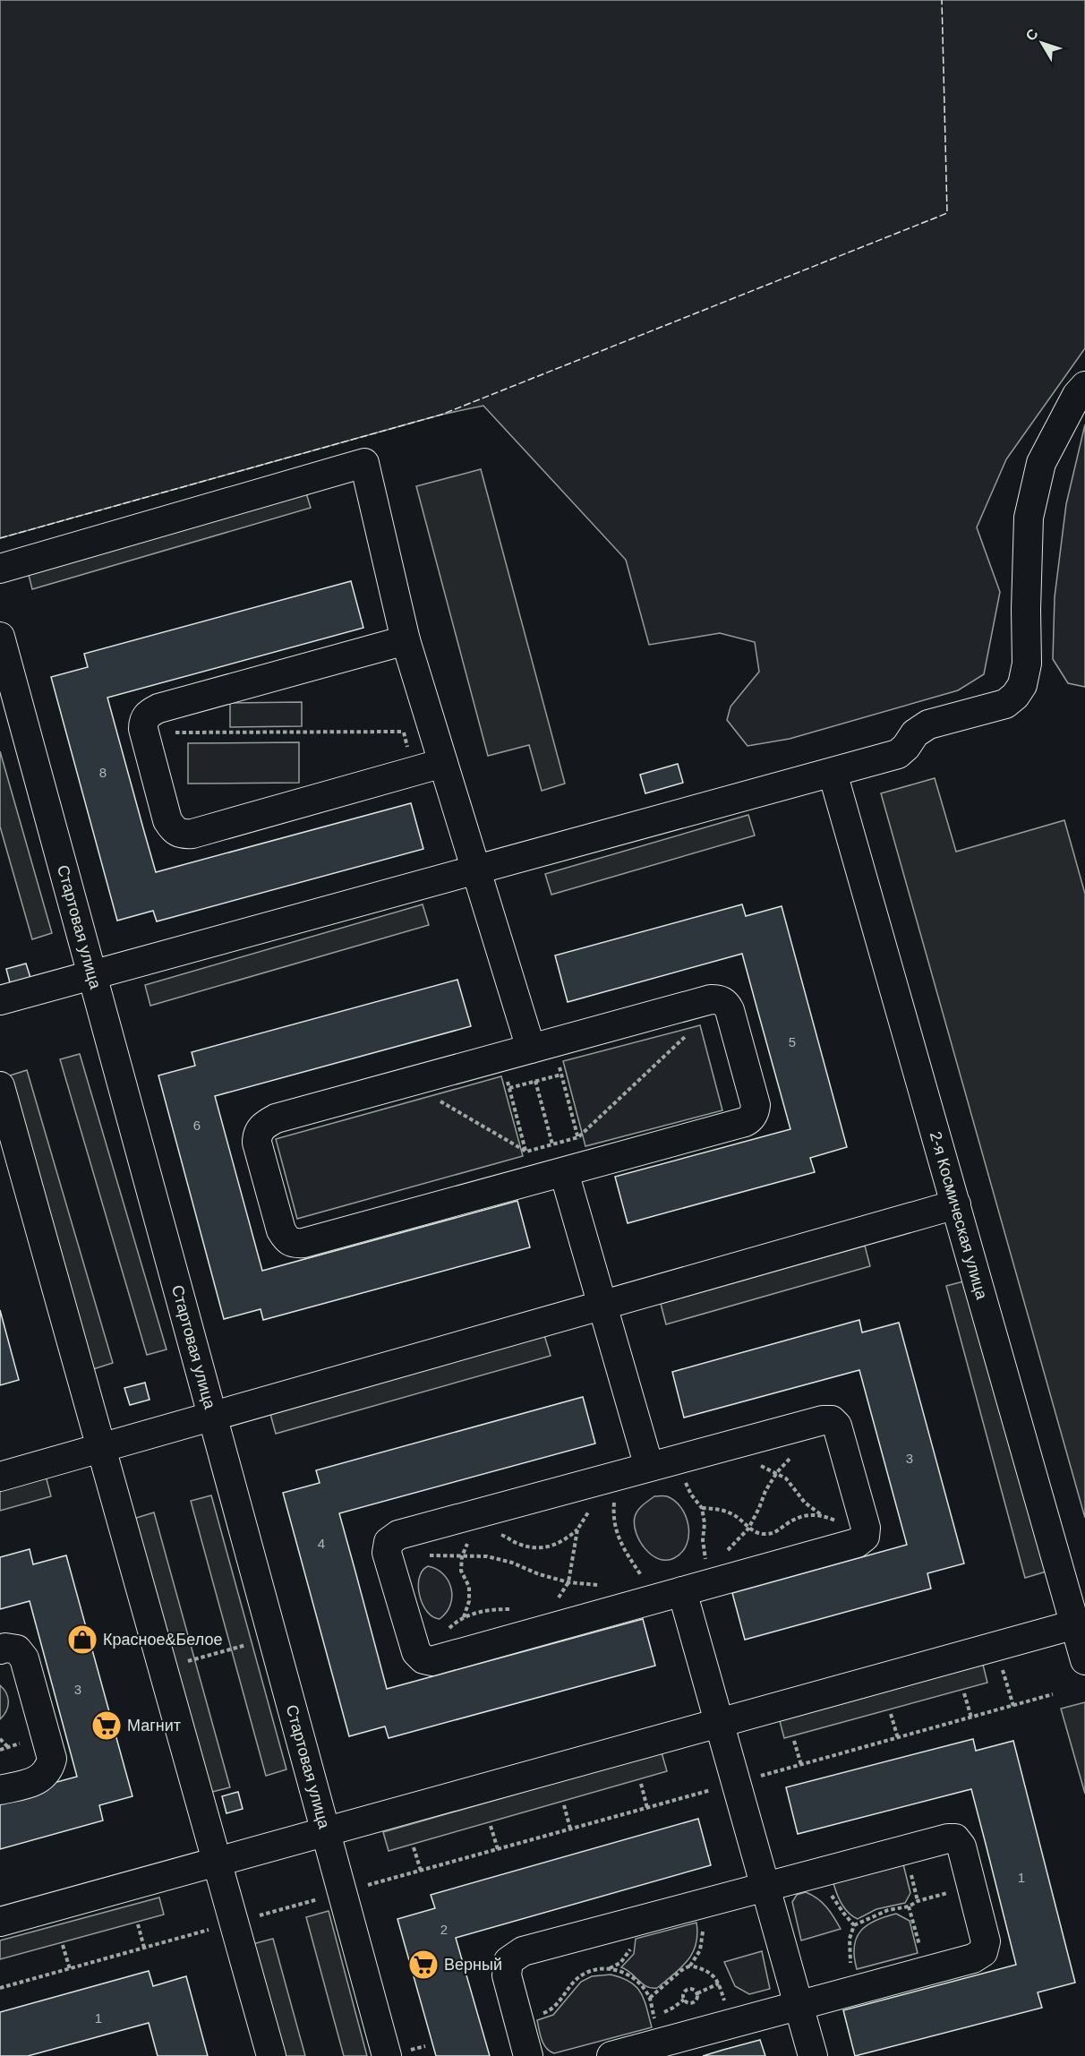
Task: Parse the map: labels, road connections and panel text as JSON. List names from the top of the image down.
{
  "streets": {
    "street": ["Стартовая улица", "2-я Космическая улица"]
  },
  "places": {
    "shop": ["Красное&Белое"],
    "supermarket": ["Магнит", "Верный"]
  },
  "house_numbers": [
    "8",
    "5",
    "6",
    "3",
    "4",
    "3",
    "1",
    "2",
    "1"
  ],
  "north": "top left"
}
